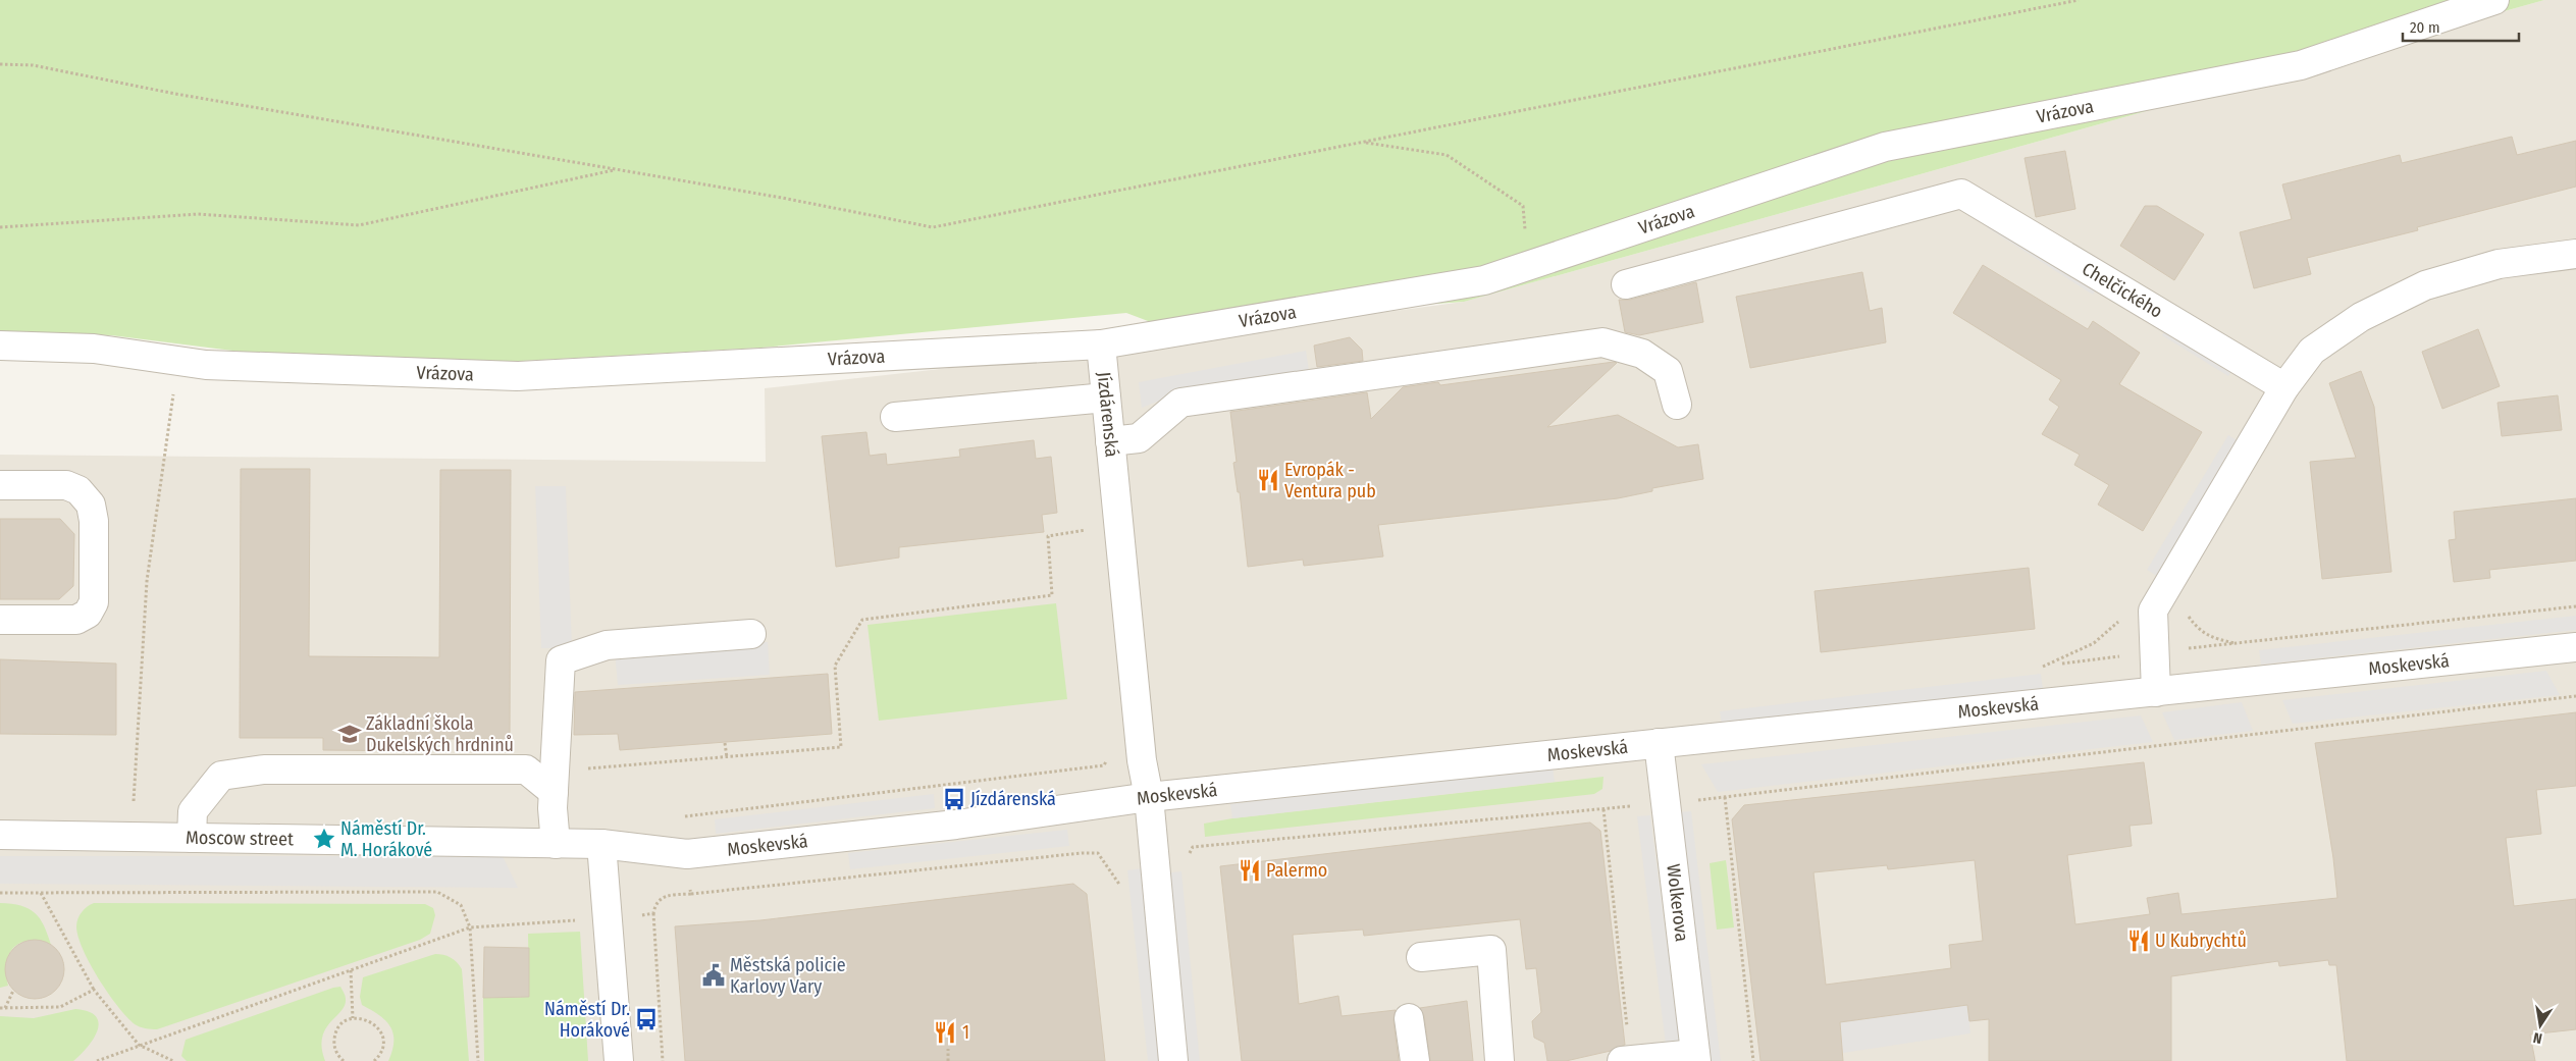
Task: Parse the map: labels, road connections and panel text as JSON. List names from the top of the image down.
{
  "streets": {
    "street": [
      "Vrázova",
      "Chelčického",
      "Jízdárenská",
      "Moskevská",
      "Moscow street",
      "Wolkerova"
    ]
  },
  "crossings": [
    ["Vrázova", "Jízdárenská"],
    ["Jízdárenská", "Moskevská"],
    ["Moskevská", "Moscow street"],
    ["Moskevská", "Wolkerova"]
  ],
  "places": {
    "restaurant": [
      "Evropák - Ventura pub",
      "Palermo",
      "U Kubrychtů",
      "1"
    ],
    "school or university": ["Základní škola Dukelských hrdninů"],
    "bus stop": ["Jízdárenská", "Náměstí Dr. Horákové"],
    "place": ["Náměstí Dr. M. Horákové"],
    "public building": ["Městská policie Karlovy Vary"]
  },
  "scale_bar": "20 m",
  "north": "bottom"
}
